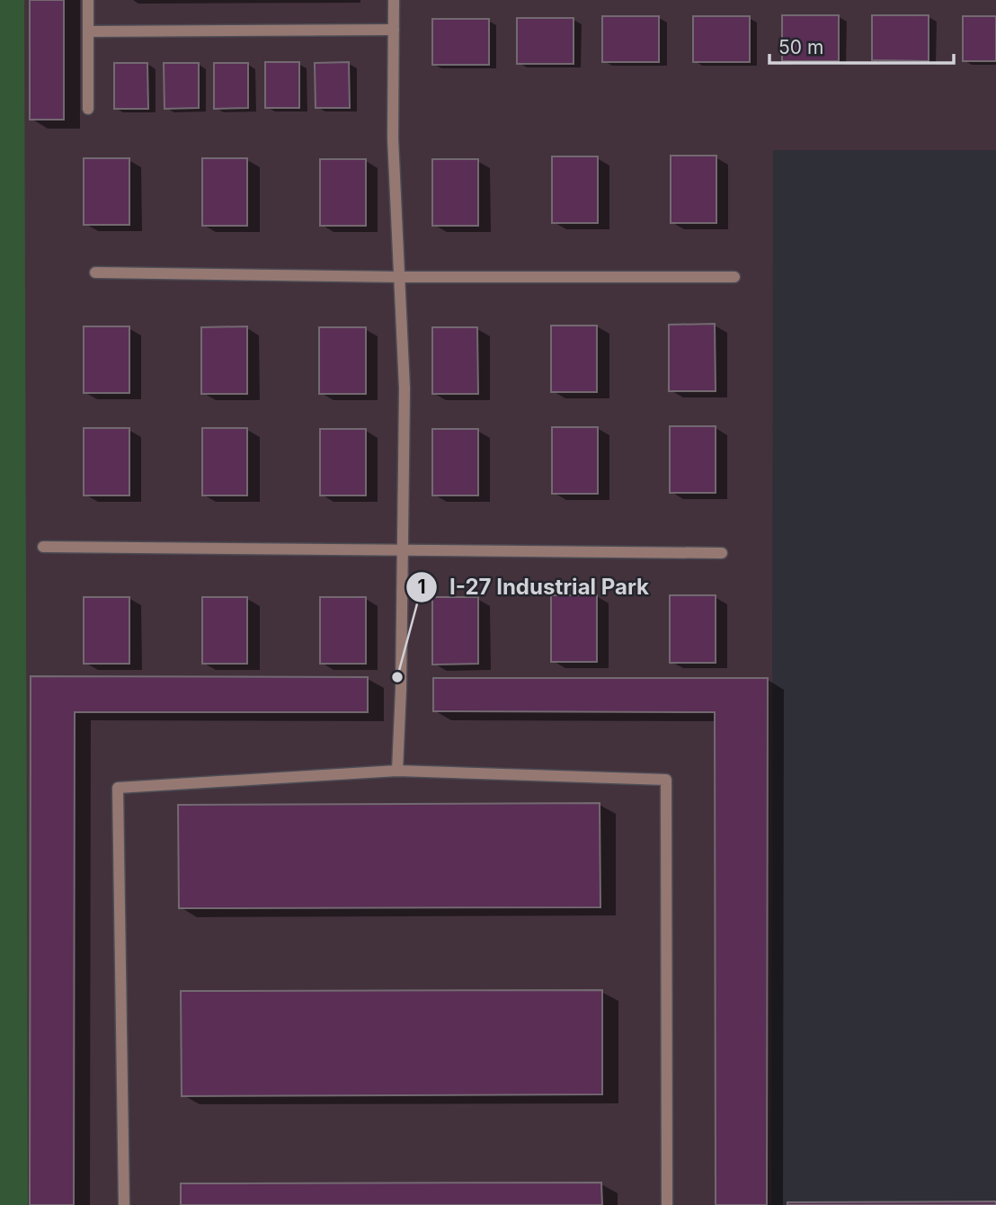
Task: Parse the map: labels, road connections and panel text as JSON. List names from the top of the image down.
{
  "places": ["I-27 Industrial Park"],
  "scale_bar": "50 m"
}
